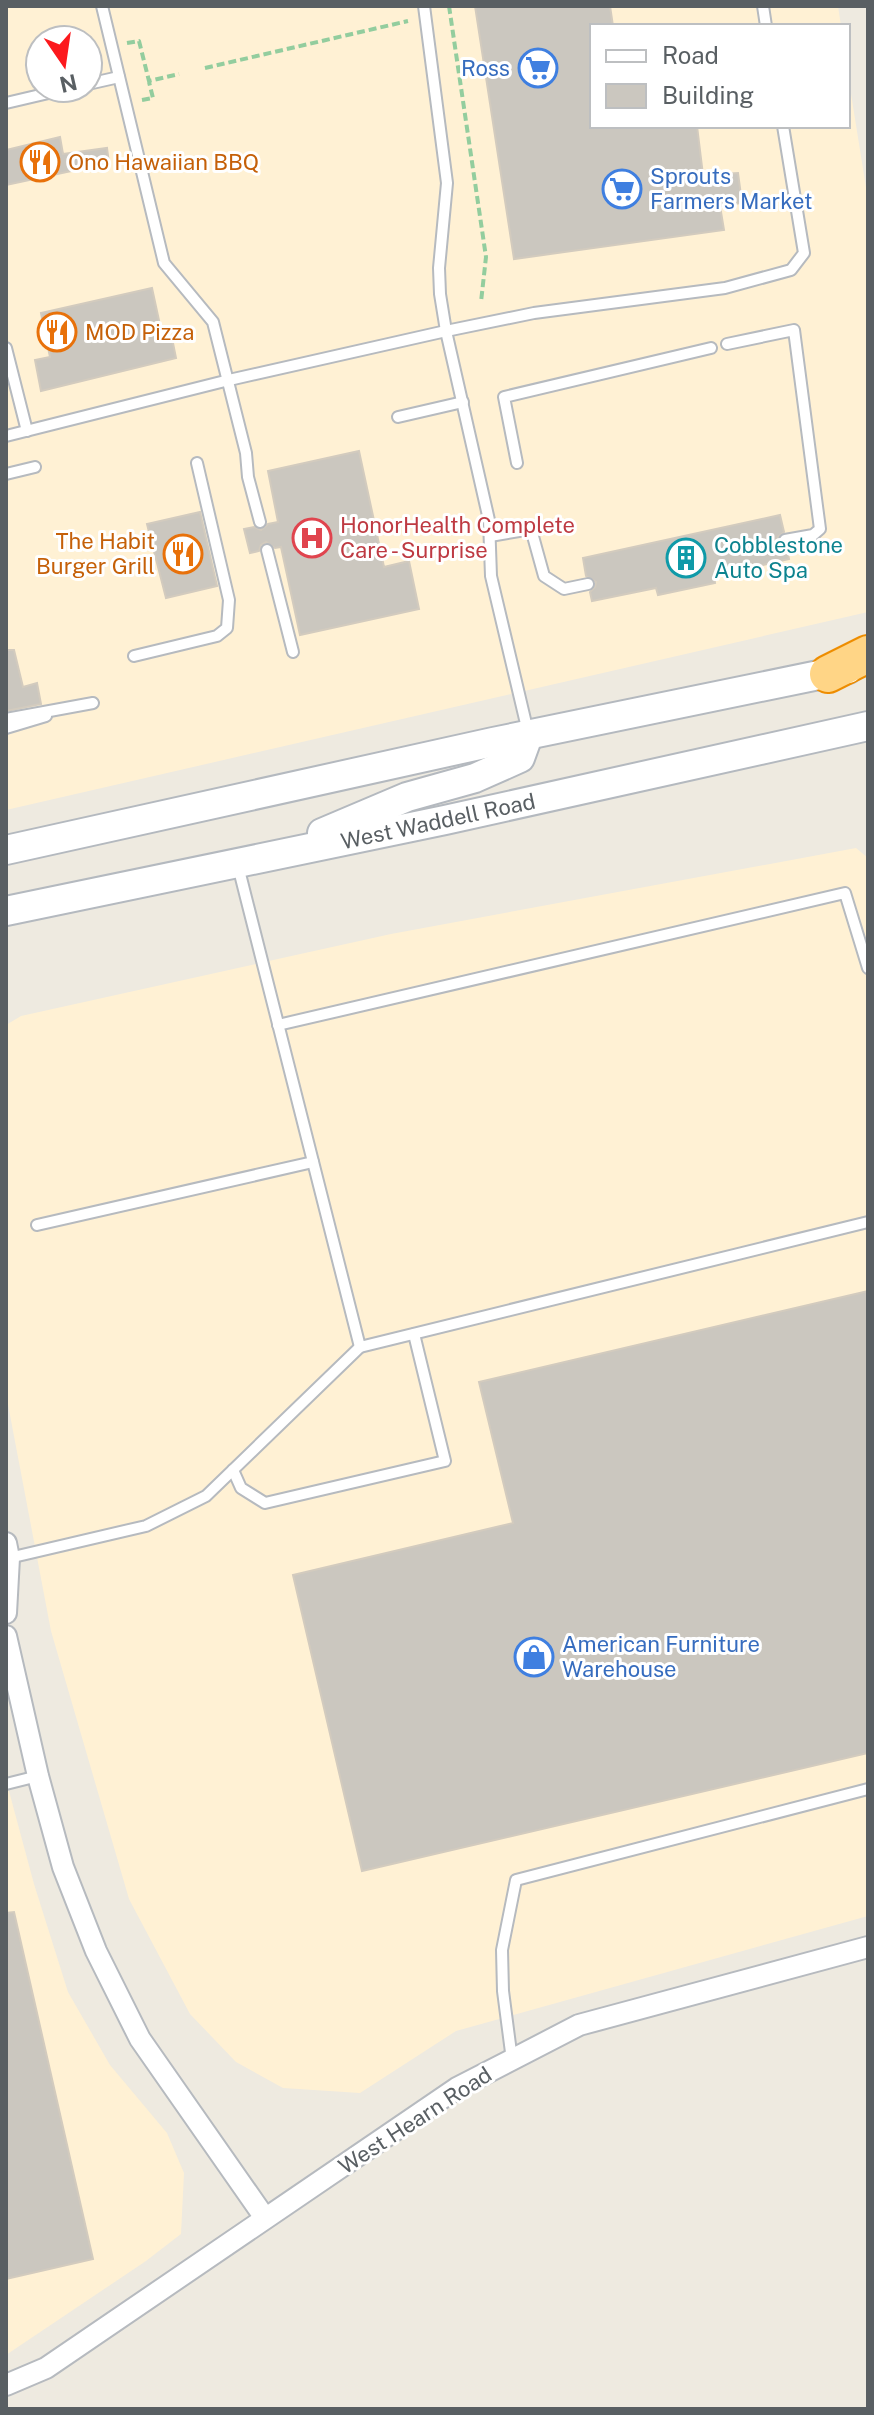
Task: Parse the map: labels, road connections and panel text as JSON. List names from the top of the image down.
{
  "streets": {
    "main road": ["West Waddell Road"],
    "street": ["West Hearn Road"]
  },
  "places": {
    "supermarket": ["Ross", "Sprouts Farmers Market"],
    "restaurant": ["Ono Hawaiian BBQ", "MOD Pizza", "The Habit Burger Grill"],
    "hospital": ["HonorHealth Complete Care - Surprise"],
    "building": ["Cobblestone Auto Spa"],
    "shop": ["American Furniture Warehouse"]
  },
  "legend": ["Road", "Building"],
  "north": "bottom"
}
